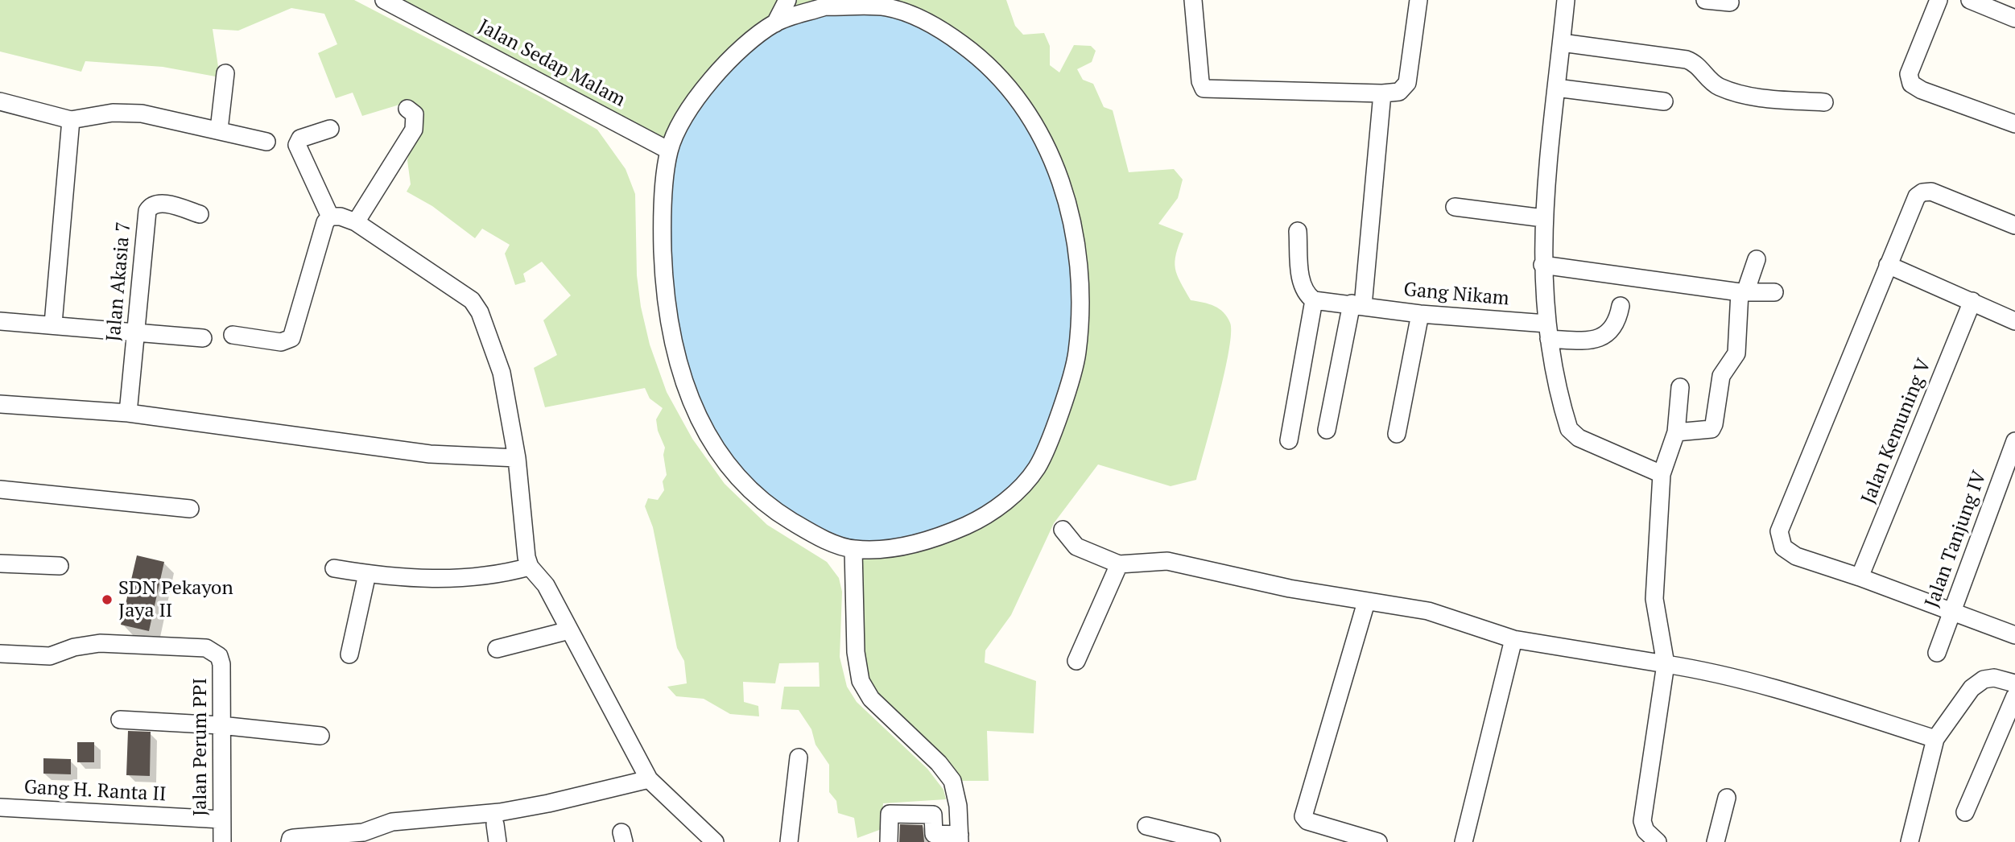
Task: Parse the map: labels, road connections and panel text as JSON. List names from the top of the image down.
{
  "streets": {
    "street": [
      "Jalan Sedap Malam",
      "Jalan Akasia 7",
      "Gang Nikam",
      "Jalan Kemuning V",
      "Jalan Tanjung IV",
      "Jalan Perum PPI",
      "Gang H. Ranta II"
    ]
  },
  "crossings": [
    ["Jalan Perum PPI", "Gang H. Ranta II"]
  ],
  "places": ["SDN Pekayon Jaya II"]
}
